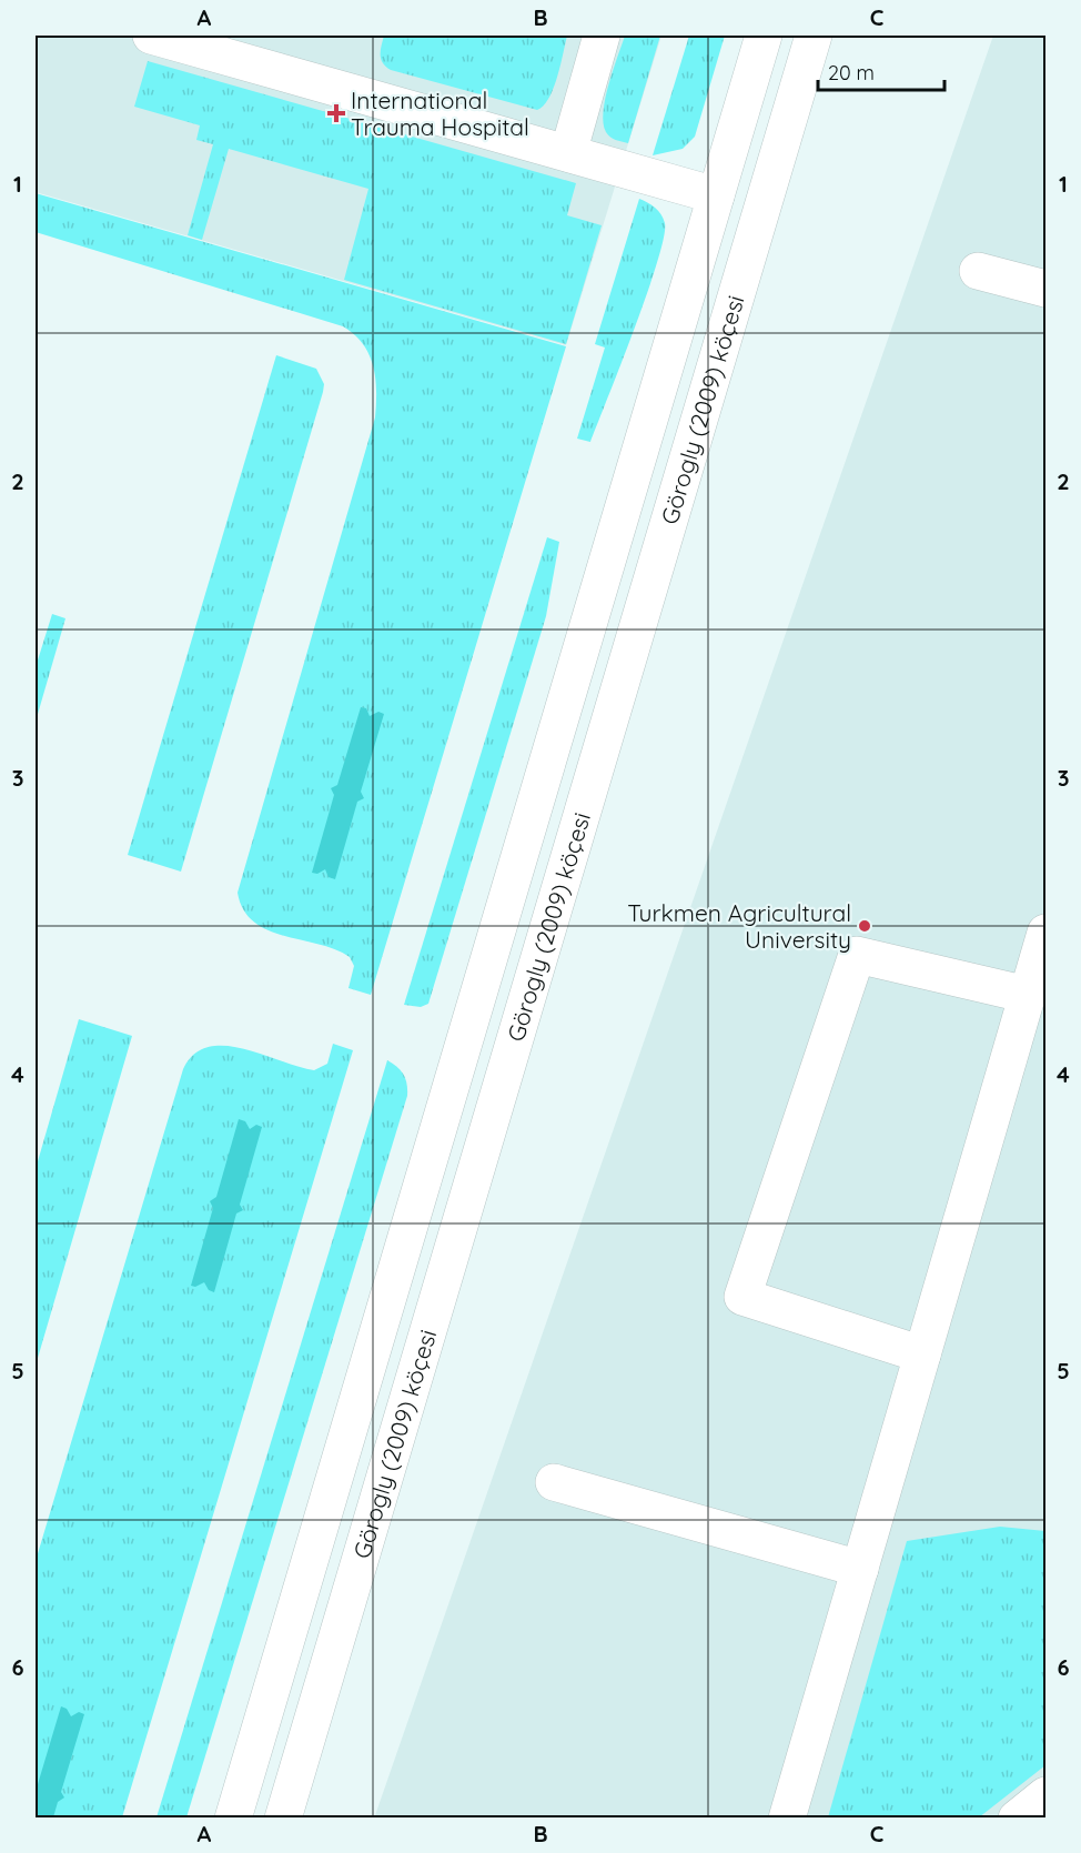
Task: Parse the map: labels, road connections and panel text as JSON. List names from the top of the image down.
{
  "streets": {
    "main road": ["Görogly (2009) köçesi"]
  },
  "places": {
    "health": ["International Trauma Hospital"],
    "other": ["Turkmen Agricultural University"]
  },
  "scale_bar": "20 m",
  "grid": {
    "columns": ["A", "B", "C"],
    "rows": [
      "1",
      "2",
      "3",
      "4",
      "5",
      "6"
    ]
  }
}
